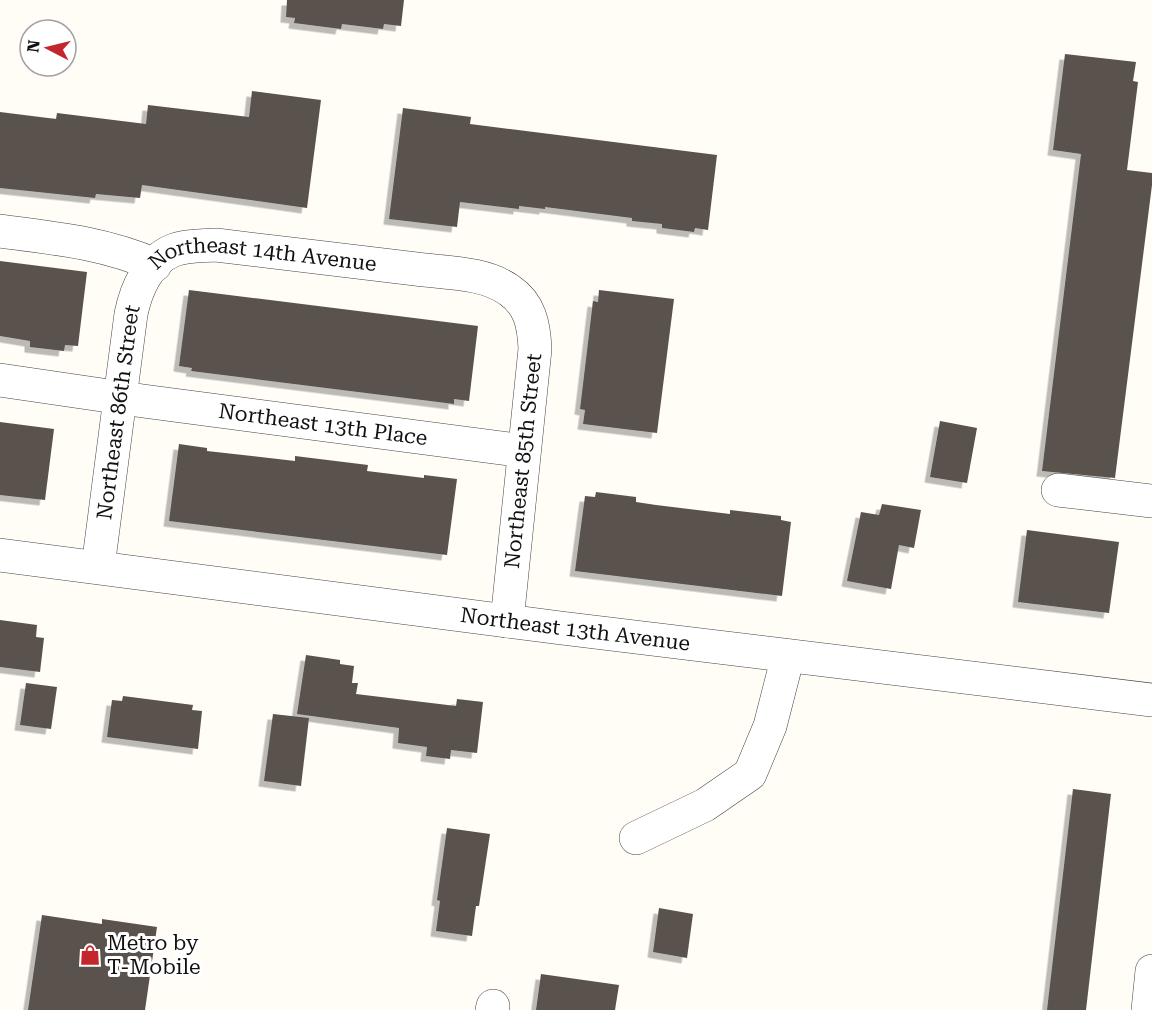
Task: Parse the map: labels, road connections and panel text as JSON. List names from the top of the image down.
{
  "streets": {
    "street": [
      "Northeast 14th Avenue",
      "Northeast 86th Street",
      "Northeast 13th Place",
      "Northeast 85th Street",
      "Northeast 13th Avenue"
    ]
  },
  "crossings": [
    ["Northeast 14th Avenue", "Northeast 86th Street"],
    ["Northeast 14th Avenue", "Northeast 85th Street"],
    ["Northeast 86th Street", "Northeast 13th Place"],
    ["Northeast 86th Street", "Northeast 13th Avenue"],
    ["Northeast 13th Place", "Northeast 85th Street"],
    ["Northeast 85th Street", "Northeast 13th Avenue"]
  ],
  "places": {
    "shop": ["Metro by T-Mobile"]
  },
  "north": "left"
}
